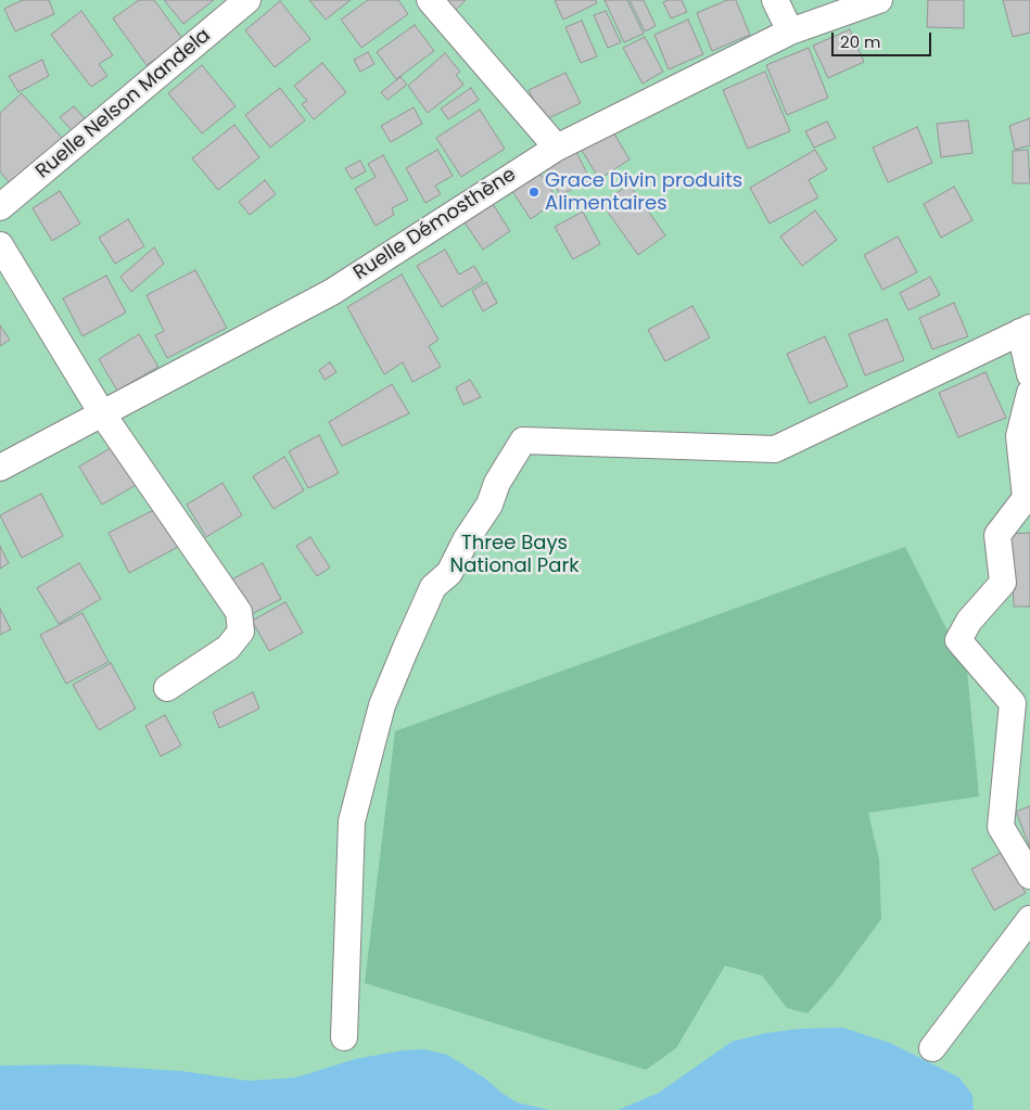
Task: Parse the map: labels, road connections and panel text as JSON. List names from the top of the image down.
{
  "streets": {
    "street": ["Ruelle Nelson Mandela", "Ruelle Démosthène"]
  },
  "parks": ["Three Bays National Park"],
  "places": ["Grace Divin produits Alimentaires"],
  "scale_bar": "20 m"
}
